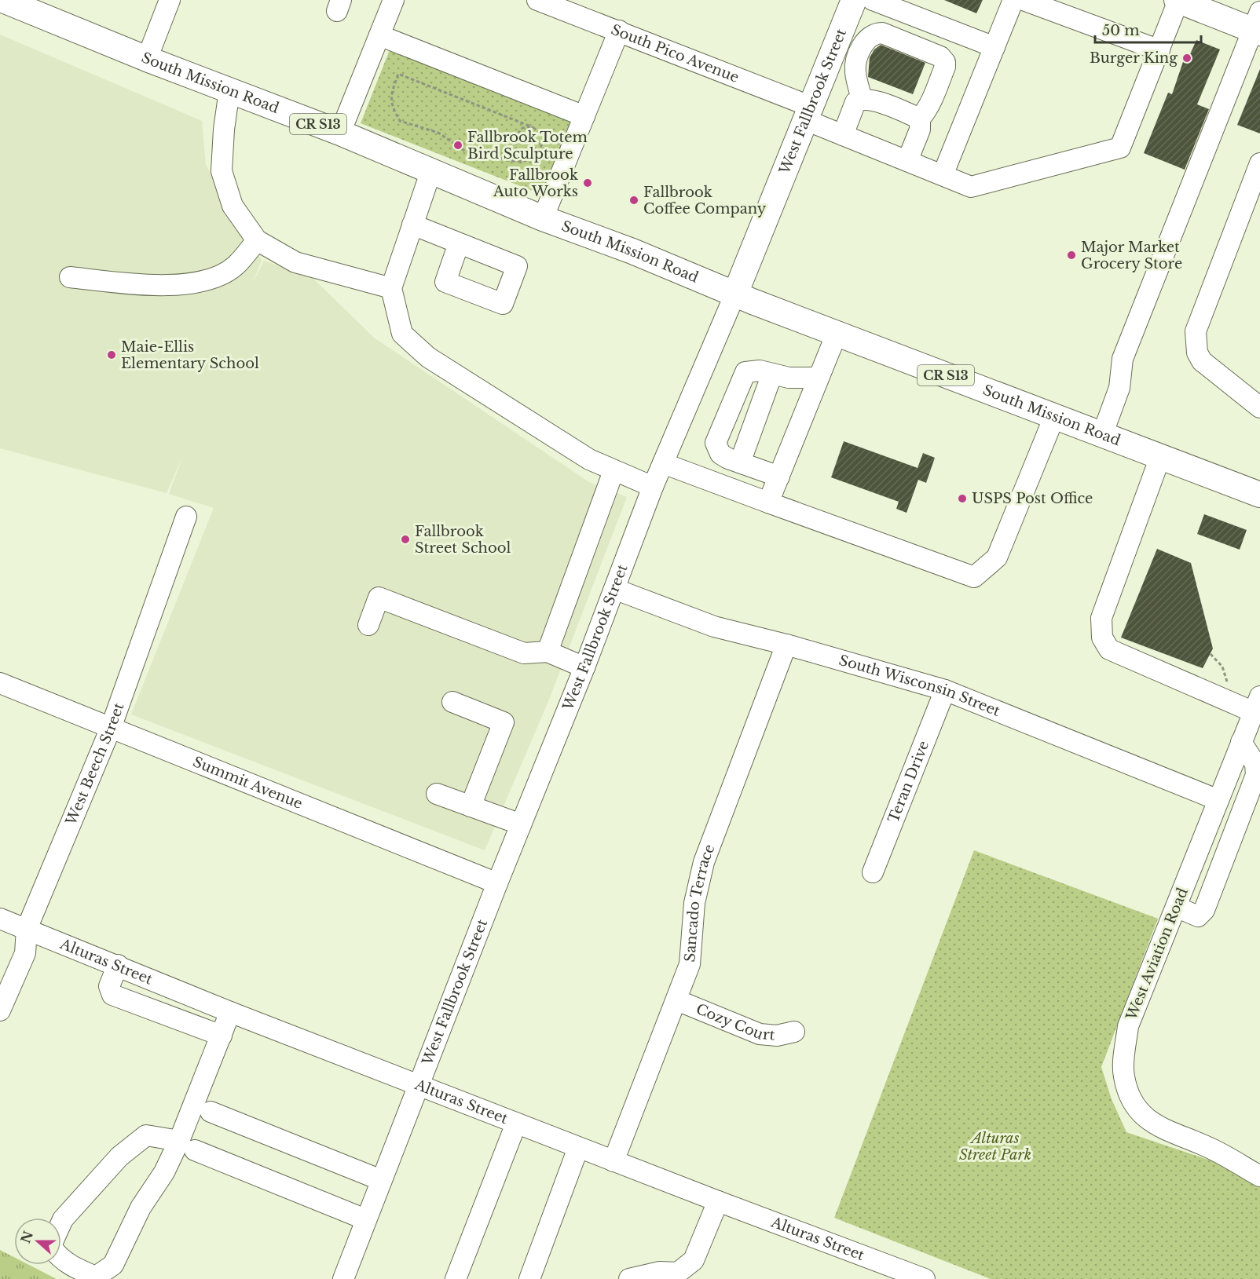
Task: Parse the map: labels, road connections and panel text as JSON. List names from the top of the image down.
{
  "streets": {
    "main road": ["South Mission Road", "West Fallbrook Street", "CR S13"],
    "street": [
      "South Pico Avenue",
      "South Wisconsin Street",
      "West Beech Street",
      "Teran Drive",
      "Summit Avenue",
      "Sancado Terrace",
      "West Aviation Road",
      "Alturas Street",
      "Cozy Court"
    ]
  },
  "crossings": [
    ["South Pico Avenue", "West Fallbrook Street"],
    ["South Mission Road", "West Fallbrook Street"],
    ["West Fallbrook Street", "South Wisconsin Street"],
    ["West Fallbrook Street", "Summit Avenue"],
    ["West Fallbrook Street", "Alturas Street"],
    ["South Wisconsin Street", "Teran Drive"],
    ["South Wisconsin Street", "Sancado Terrace"],
    ["South Wisconsin Street", "West Aviation Road"],
    ["West Beech Street", "Summit Avenue"],
    ["West Beech Street", "Alturas Street"],
    ["Sancado Terrace", "Alturas Street"],
    ["Sancado Terrace", "Cozy Court"]
  ],
  "parks": ["Alturas Street Park"],
  "places": [
    "Burger King",
    "Fallbrook Totem Bird Sculpture",
    "Fallbrook Auto Works",
    "Fallbrook Coffee Company",
    "Major Market Grocery Store",
    "Maie-Ellis Elementary School",
    "USPS Post Office",
    "Fallbrook Street School"
  ],
  "scale_bar": "50 m",
  "north": "left"
}
